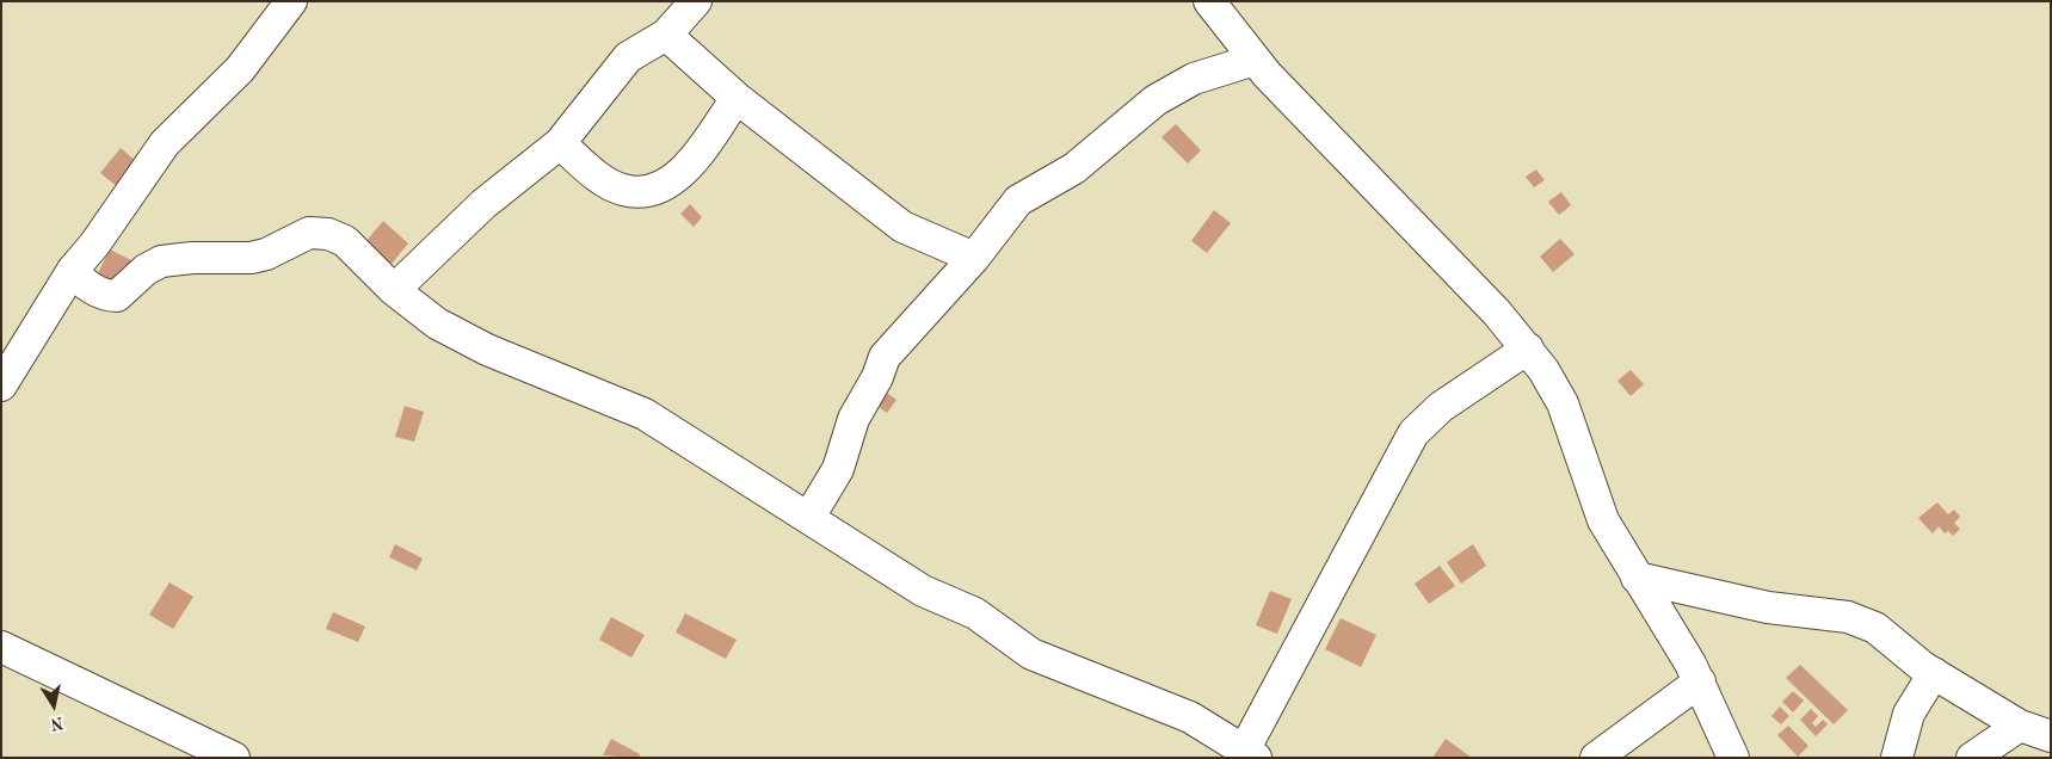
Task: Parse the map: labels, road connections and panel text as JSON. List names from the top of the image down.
{
  "north": "bottom"
}
